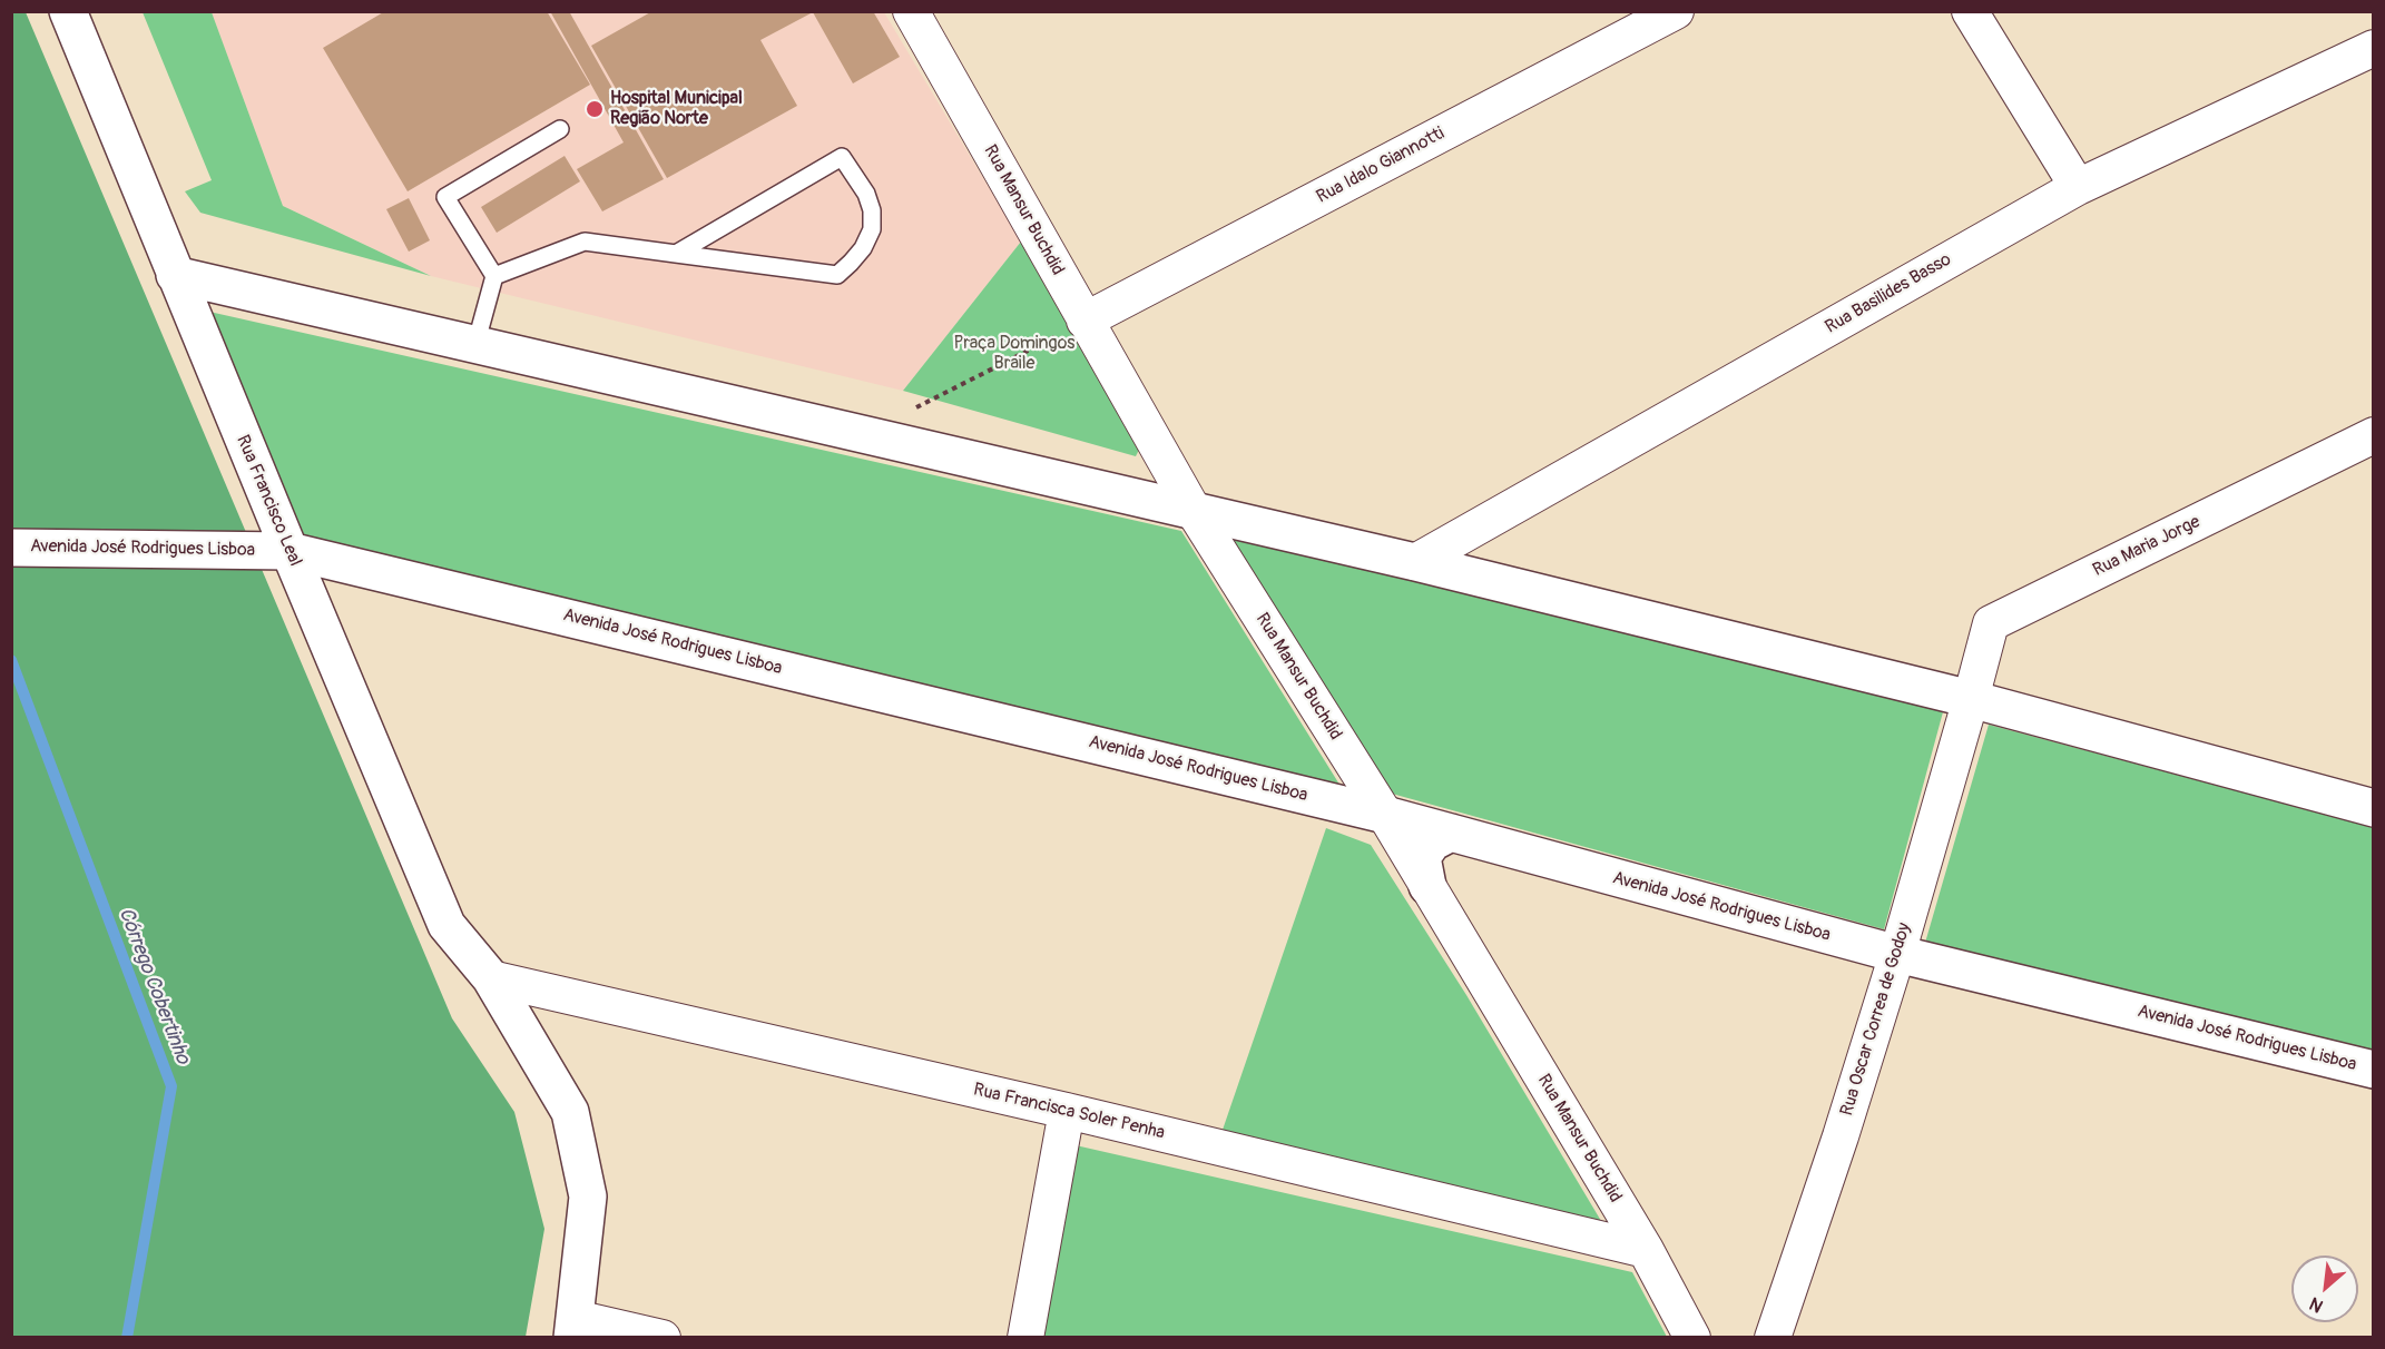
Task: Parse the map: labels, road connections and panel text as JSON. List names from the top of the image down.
{
  "streets": {
    "main road": ["Rua Francisco Leal", "Avenida José Rodrigues Lisboa"],
    "street": [
      "Rua Idalo Giannotti",
      "Rua Mansur Buchdid",
      "Rua Basilides Basso",
      "Rua Maria Jorge",
      "Rua Oscar Correa de Godoy",
      "Rua Francisca Soler Penha"
    ]
  },
  "crossings": [
    ["Rua Idalo Giannotti", "Rua Mansur Buchdid"],
    ["Rua Mansur Buchdid", "Avenida José Rodrigues Lisboa"],
    ["Rua Mansur Buchdid", "Rua Francisca Soler Penha"],
    ["Rua Francisco Leal", "Avenida José Rodrigues Lisboa"],
    ["Rua Francisco Leal", "Rua Francisca Soler Penha"],
    ["Rua Maria Jorge", "Rua Oscar Correa de Godoy"],
    ["Avenida José Rodrigues Lisboa", "Rua Oscar Correa de Godoy"]
  ],
  "water": ["Córrego Cobertinho"],
  "parks": ["Praça Domingos Braile"],
  "places": ["Hospital Municipal Região Norte"],
  "north": "bottom left"
}
